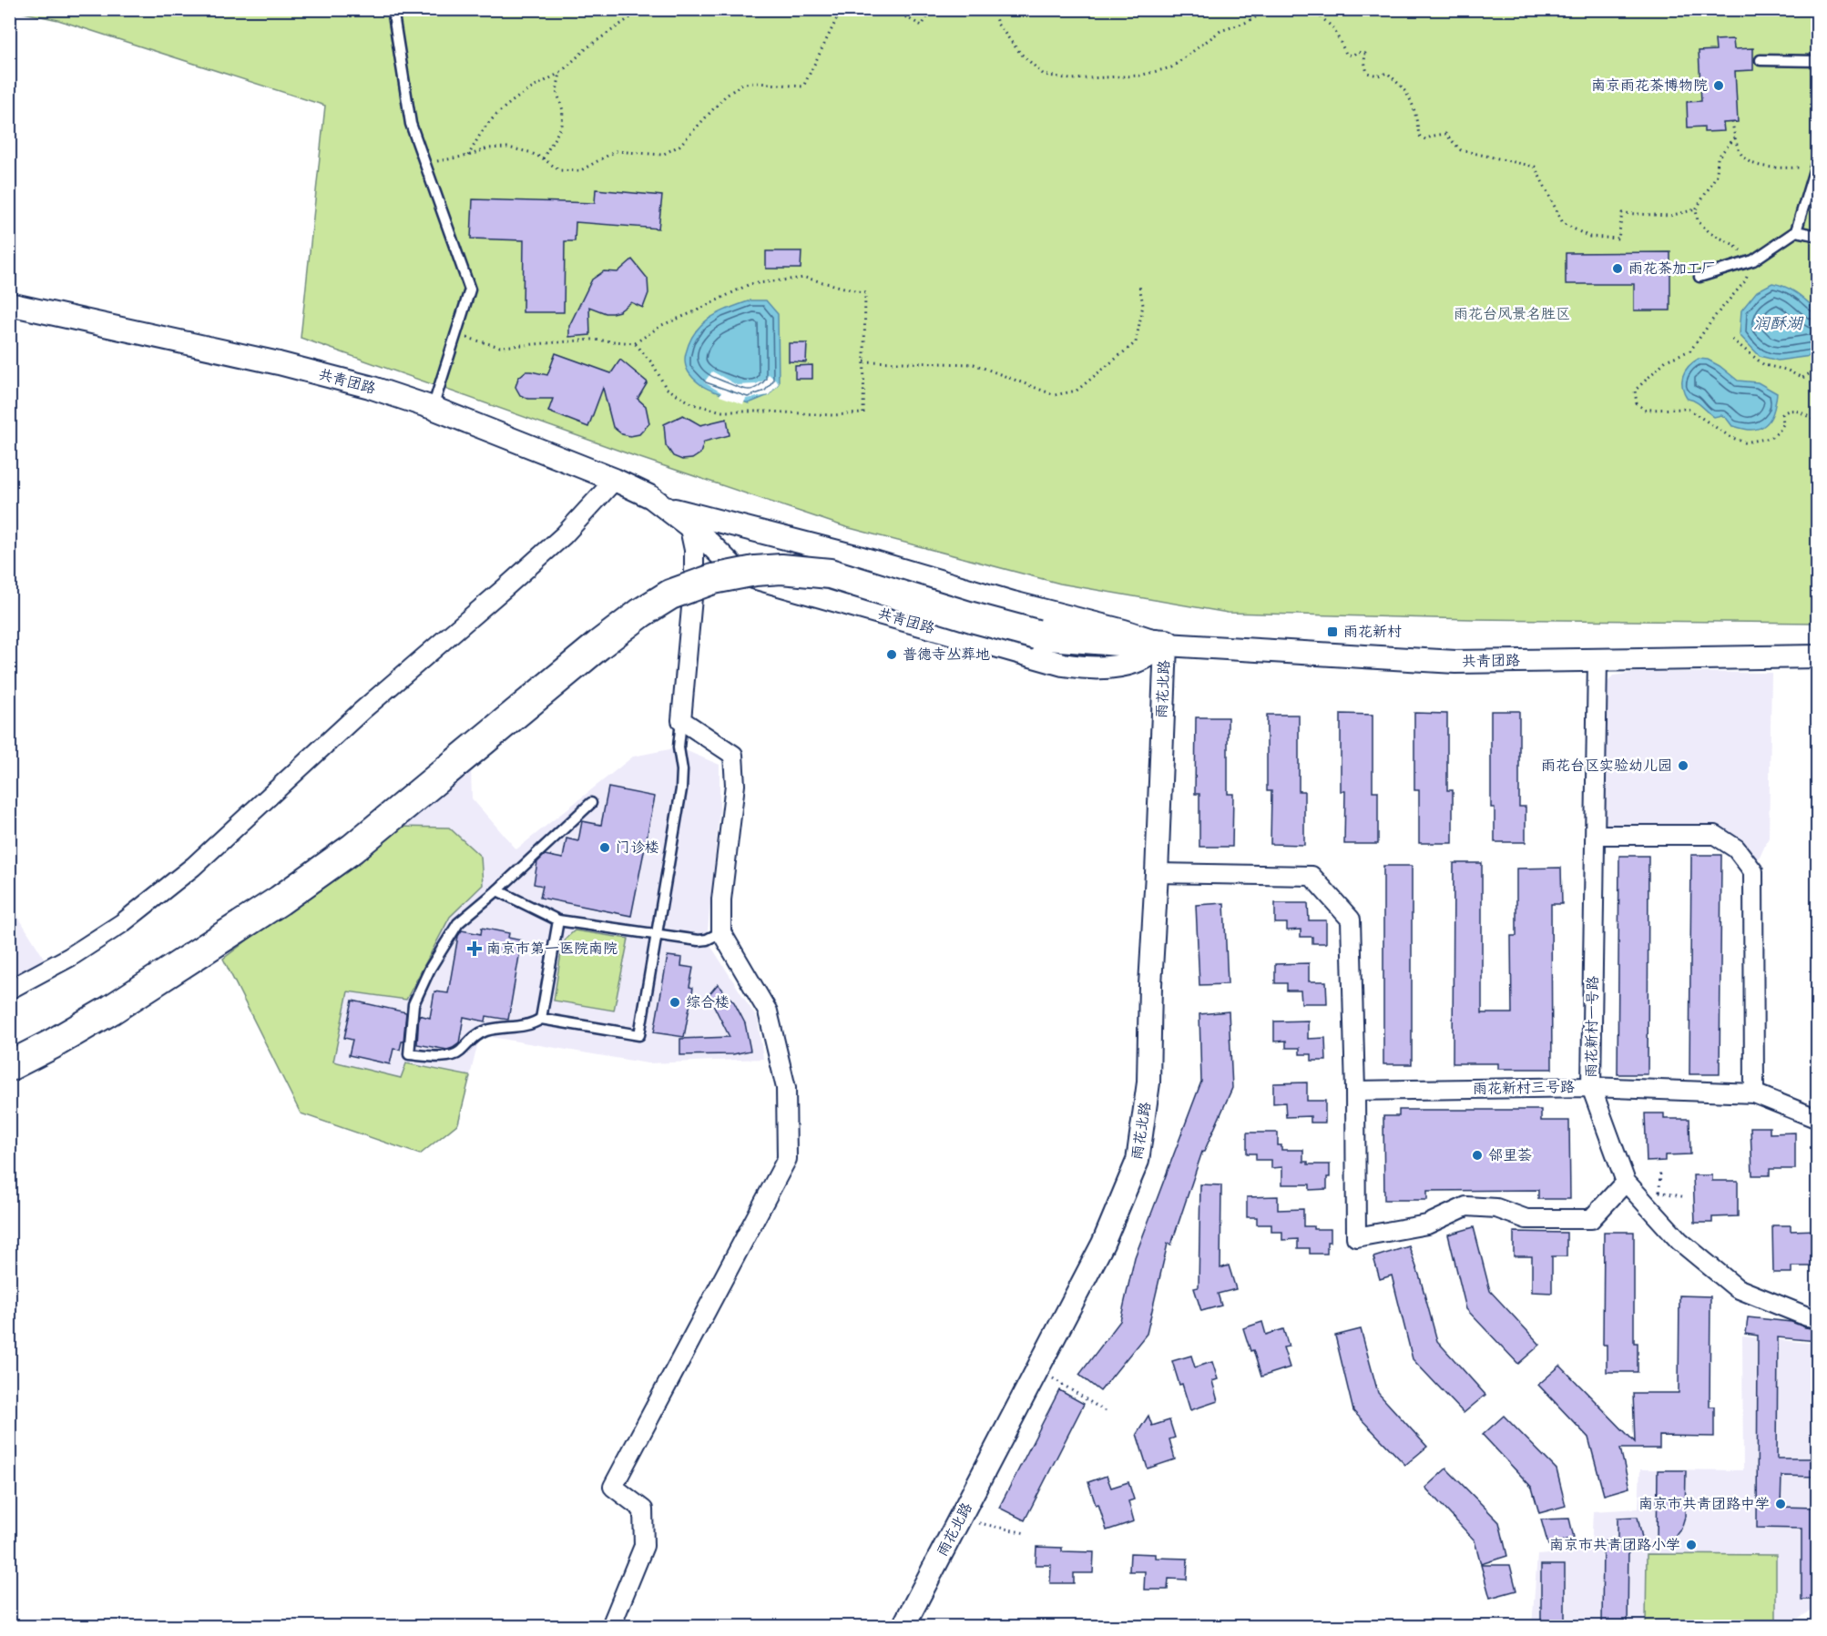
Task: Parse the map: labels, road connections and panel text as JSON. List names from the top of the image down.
{
  "streets": {
    "street": [
      "共青团路",
      "雨花北路",
      "雨花新村一号路",
      "雨花新村三号路"
    ]
  },
  "crossings": [
    ["共青团路", "雨花北路"],
    ["共青团路", "雨花新村一号路"],
    ["雨花新村一号路", "雨花新村三号路"]
  ],
  "water": ["润酥湖"],
  "parks": ["雨花台风景名胜区"],
  "places": {
    "other": [
      "南京雨花茶博物院",
      "雨花茶加工厂",
      "普德寺丛葬地",
      "雨花台区实验幼儿园",
      "门诊楼",
      "综合楼",
      "邻里荟",
      "南京市共青团路中学",
      "南京市共青团路小学"
    ],
    "transit": ["雨花新村"],
    "health": ["南京市第一医院南院"]
  }
}
